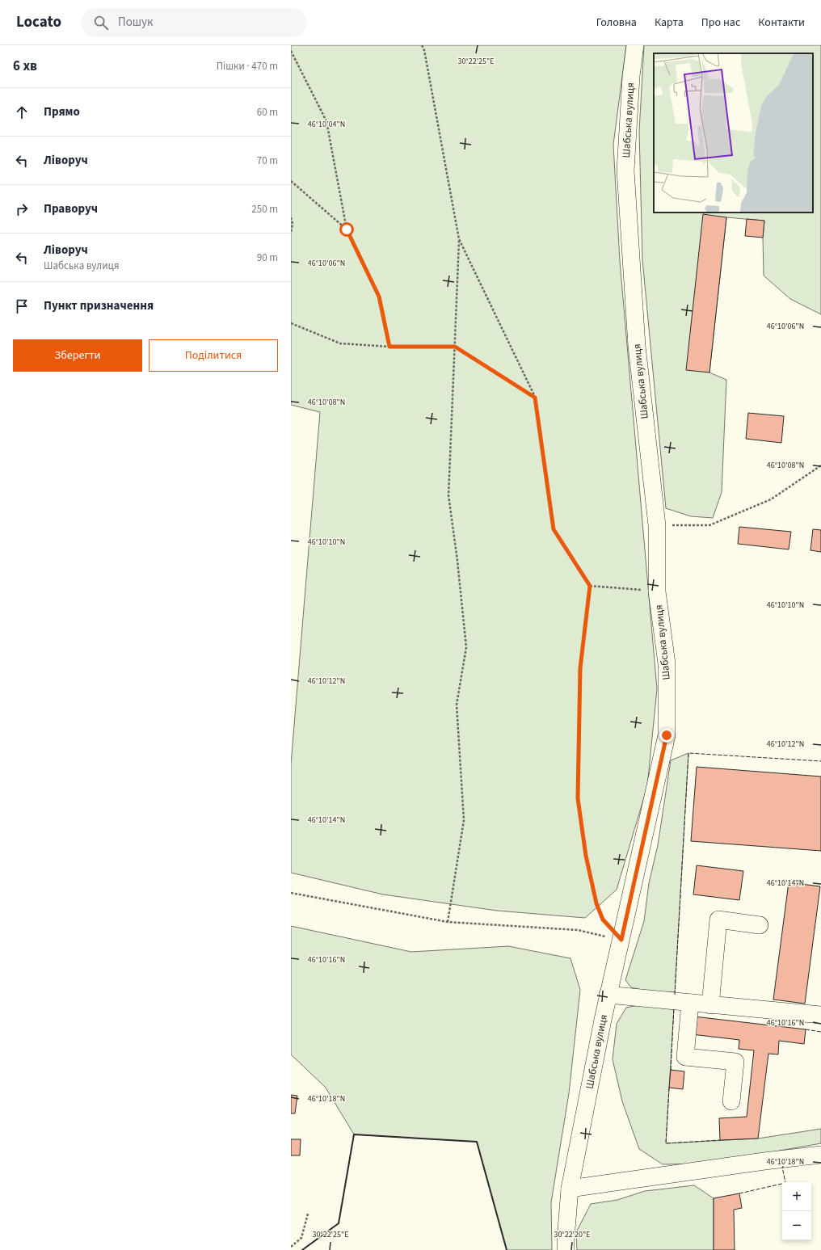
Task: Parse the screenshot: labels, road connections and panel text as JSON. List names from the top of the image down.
{
  "streets": {
    "street": ["Шабська вулиця"]
  },
  "page": {
    "header": "Locato",
    "search": "Пошук",
    "nav": [
      "Головна",
      "Карта",
      "Про нас",
      "Контакти"
    ],
    "heading": ["6 хв", "Пішки · 470 m"],
    "list": [
      ["Прямо", "60 m"],
      ["Ліворуч", "70 m"],
      ["Праворуч", "250 m"],
      ["Ліворуч", "Шабська вулиця", "90 m"],
      "Пункт призначення"
    ],
    "buttons": ["Зберегти", "Поділитися"],
    "map_buttons": ["+", "−"]
  },
  "coordinates": [
    "30°22'25\"E",
    "46°10'04\"N",
    "46°10'06\"N",
    "46°10'08\"N",
    "46°10'10\"N",
    "46°10'12\"N",
    "46°10'14\"N",
    "46°10'16\"N",
    "46°10'18\"N",
    "30°22'20\"E"
  ]
}
